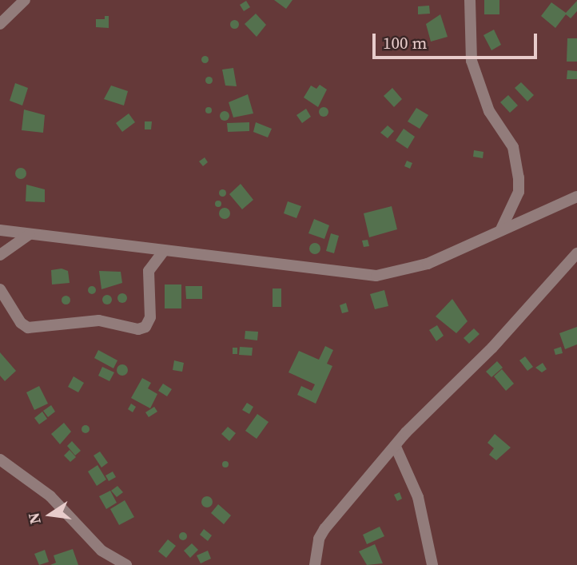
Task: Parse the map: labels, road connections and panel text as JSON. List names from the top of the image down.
{
  "scale_bar": "100 m",
  "north": "left"
}
